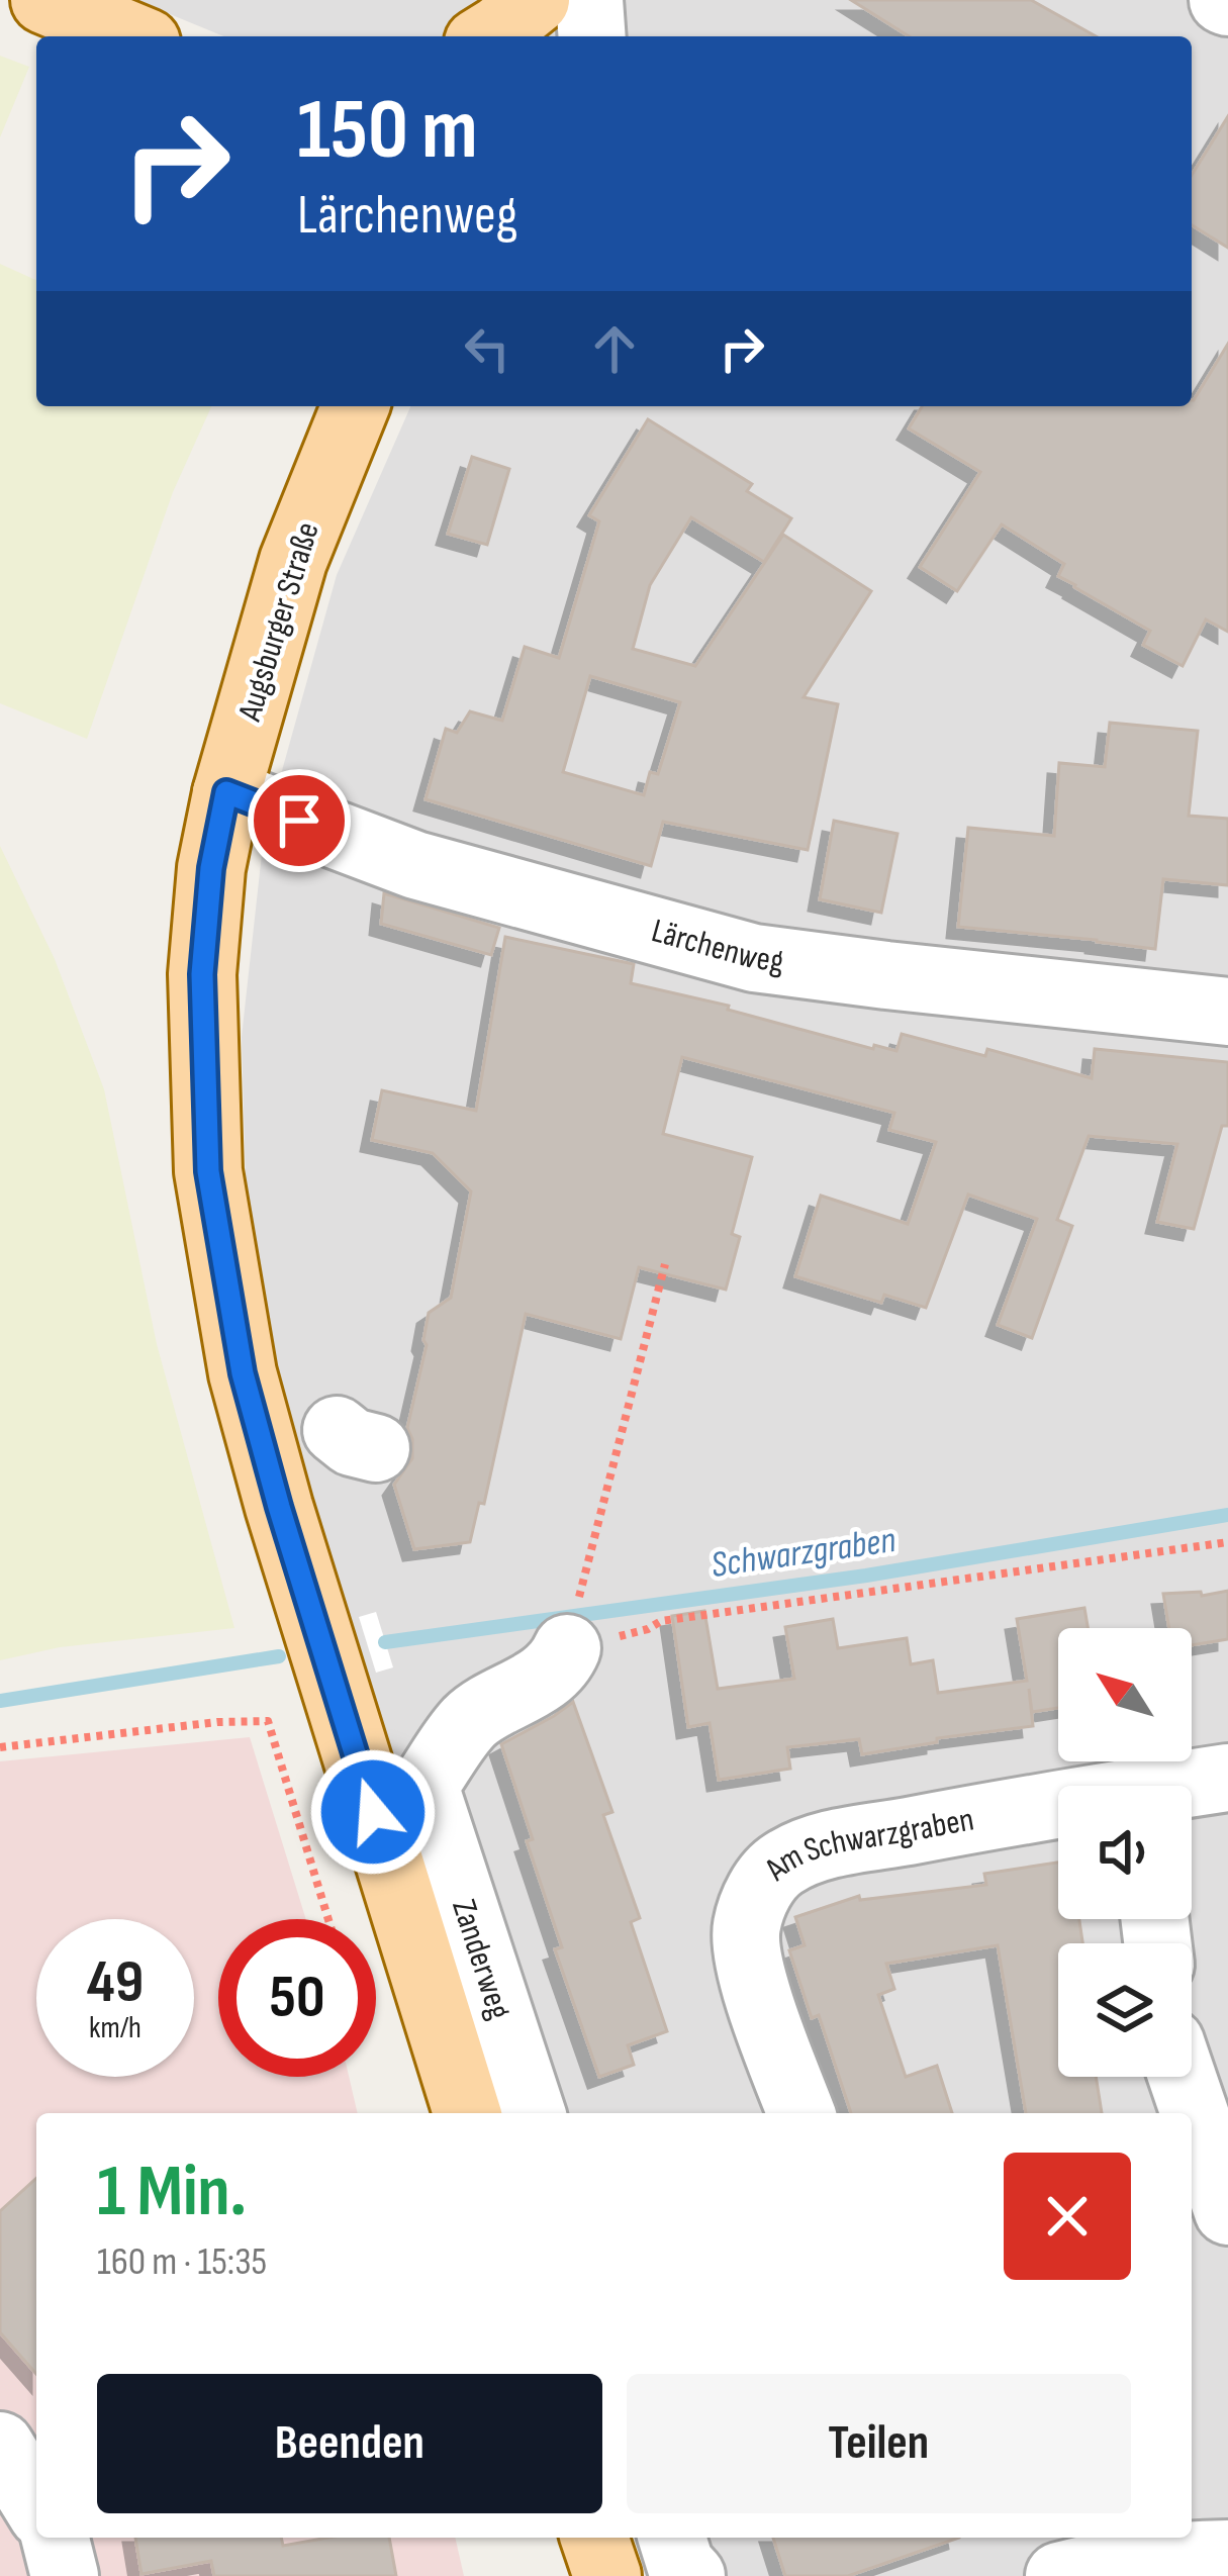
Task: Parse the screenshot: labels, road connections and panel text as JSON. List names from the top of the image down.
{
  "streets": {
    "main road": ["Augsburger Straße"],
    "street": ["Lärchenweg", "Am Schwarzgraben", "Zanderweg"]
  },
  "crossings": [
    ["Augsburger Straße", "Lärchenweg"]
  ],
  "water": ["Schwarzgraben"],
  "north": "top left",
  "page": {
    "turn": ["150 m", "Lärchenweg"],
    "speed": "49 km/h",
    "limit": "50",
    "heading": ["1 Min.", "160 m · 15:35"],
    "buttons": ["Beenden", "Teilen"]
  }
}
